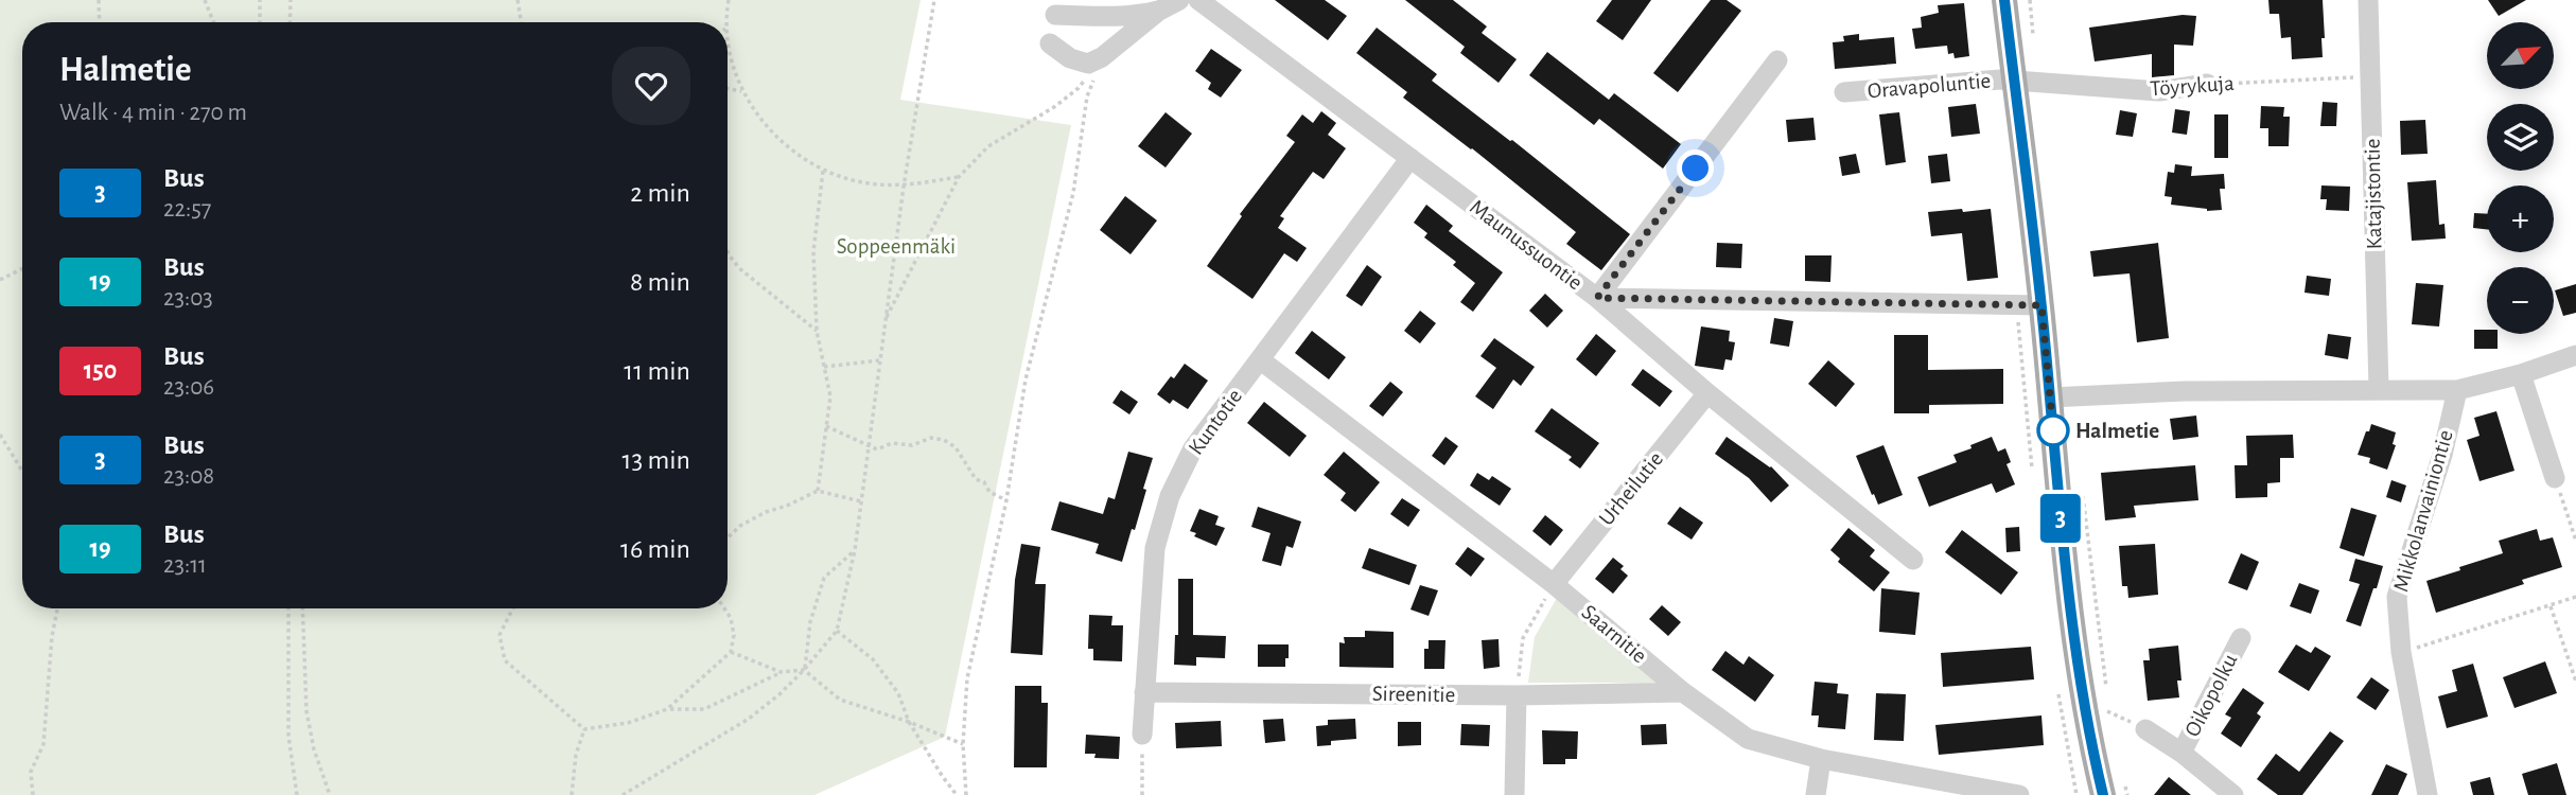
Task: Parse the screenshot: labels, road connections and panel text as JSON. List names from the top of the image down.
{
  "streets": {
    "street": [
      "Oravapoluntie",
      "Töyrykuja",
      "Katajistontie",
      "Maunussuontie",
      "Kuntotie",
      "Urheilutie",
      "Mikkolanvainiontie",
      "Saarnitie",
      "Sireenitie",
      "Oikopolku"
    ]
  },
  "crossings": [
    ["Oravapoluntie", "Töyrykuja"],
    ["Töyrykuja", "Katajistontie"],
    ["Maunussuontie", "Kuntotie"],
    ["Maunussuontie", "Urheilutie"],
    ["Kuntotie", "Saarnitie"],
    ["Kuntotie", "Sireenitie"],
    ["Urheilutie", "Saarnitie"],
    ["Saarnitie", "Sireenitie"]
  ],
  "parks": ["Soppeenmäki"],
  "places": ["Halmetie"],
  "lines": ["bus line 3"],
  "north": "top right",
  "page": {
    "on_map": "3",
    "map_buttons": ["+", "−"],
    "heading": ["Halmetie", "Walk · 4 min · 270 m"],
    "list": [
      {
        "mark": "3",
        "name": "Bus",
        "note": "22:57",
        "value": "2 min"
      },
      {
        "mark": "19",
        "name": "Bus",
        "note": "23:03",
        "value": "8 min"
      },
      {
        "mark": "150",
        "name": "Bus",
        "note": "23:06",
        "value": "11 min"
      },
      {
        "mark": "3",
        "name": "Bus",
        "note": "23:08",
        "value": "13 min"
      },
      {
        "mark": "19",
        "name": "Bus",
        "note": "23:11",
        "value": "16 min"
      }
    ]
  }
}
